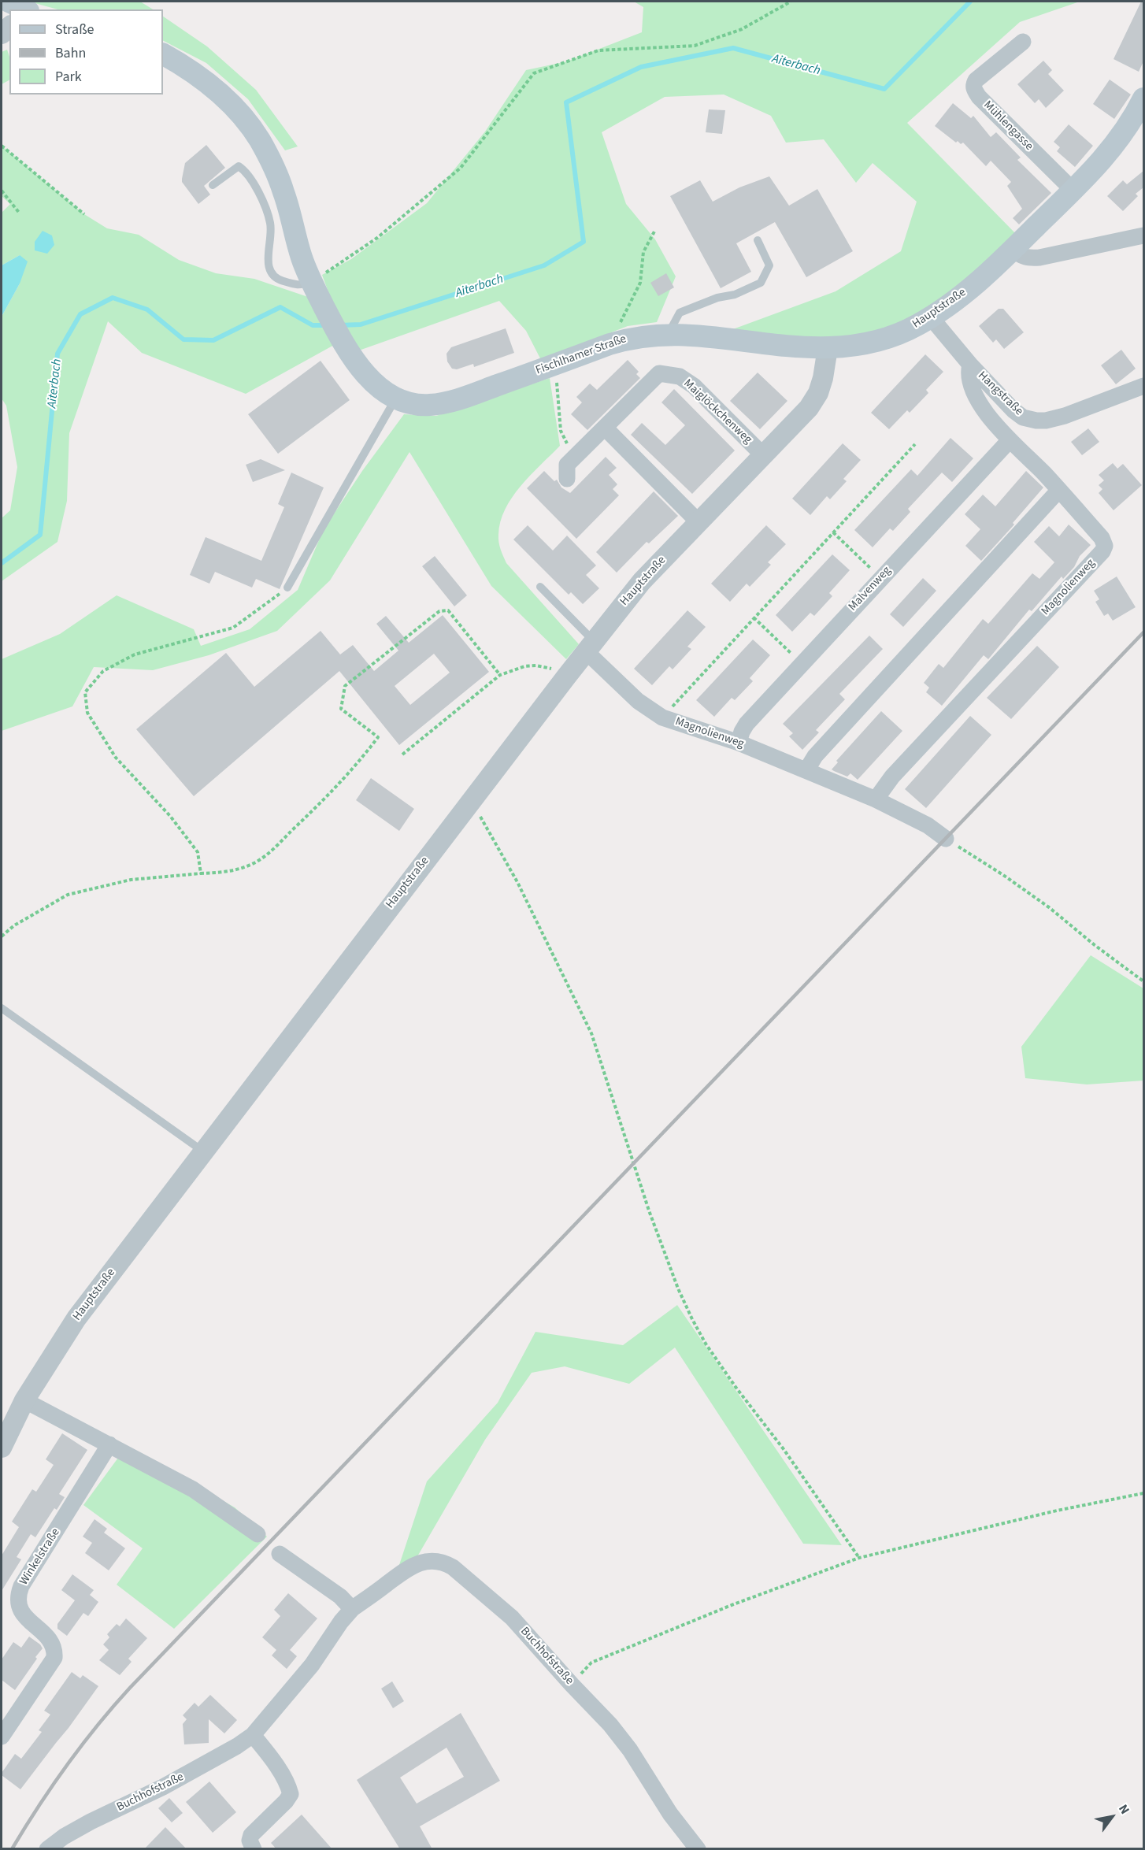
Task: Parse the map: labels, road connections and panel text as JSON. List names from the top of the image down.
{
  "streets": {
    "main road": ["Hauptstraße", "Fischlhamer Straße"],
    "street": [
      "Mühlengasse",
      "Hangstraße",
      "Maiglöckchenweg",
      "Magnolienweg",
      "Malvenweg",
      "Winkelstraße",
      "Buchhofstraße"
    ]
  },
  "crossings": [
    ["Mühlengasse", "Hauptstraße"],
    ["Hauptstraße", "Fischlhamer Straße"],
    ["Hauptstraße", "Hangstraße"],
    ["Hauptstraße", "Maiglöckchenweg"],
    ["Hauptstraße", "Magnolienweg"],
    ["Hangstraße", "Magnolienweg"],
    ["Magnolienweg", "Malvenweg"]
  ],
  "water": ["Aiterbach"],
  "legend": ["Straße", "Bahn", "Park"],
  "north": "top right"
}
